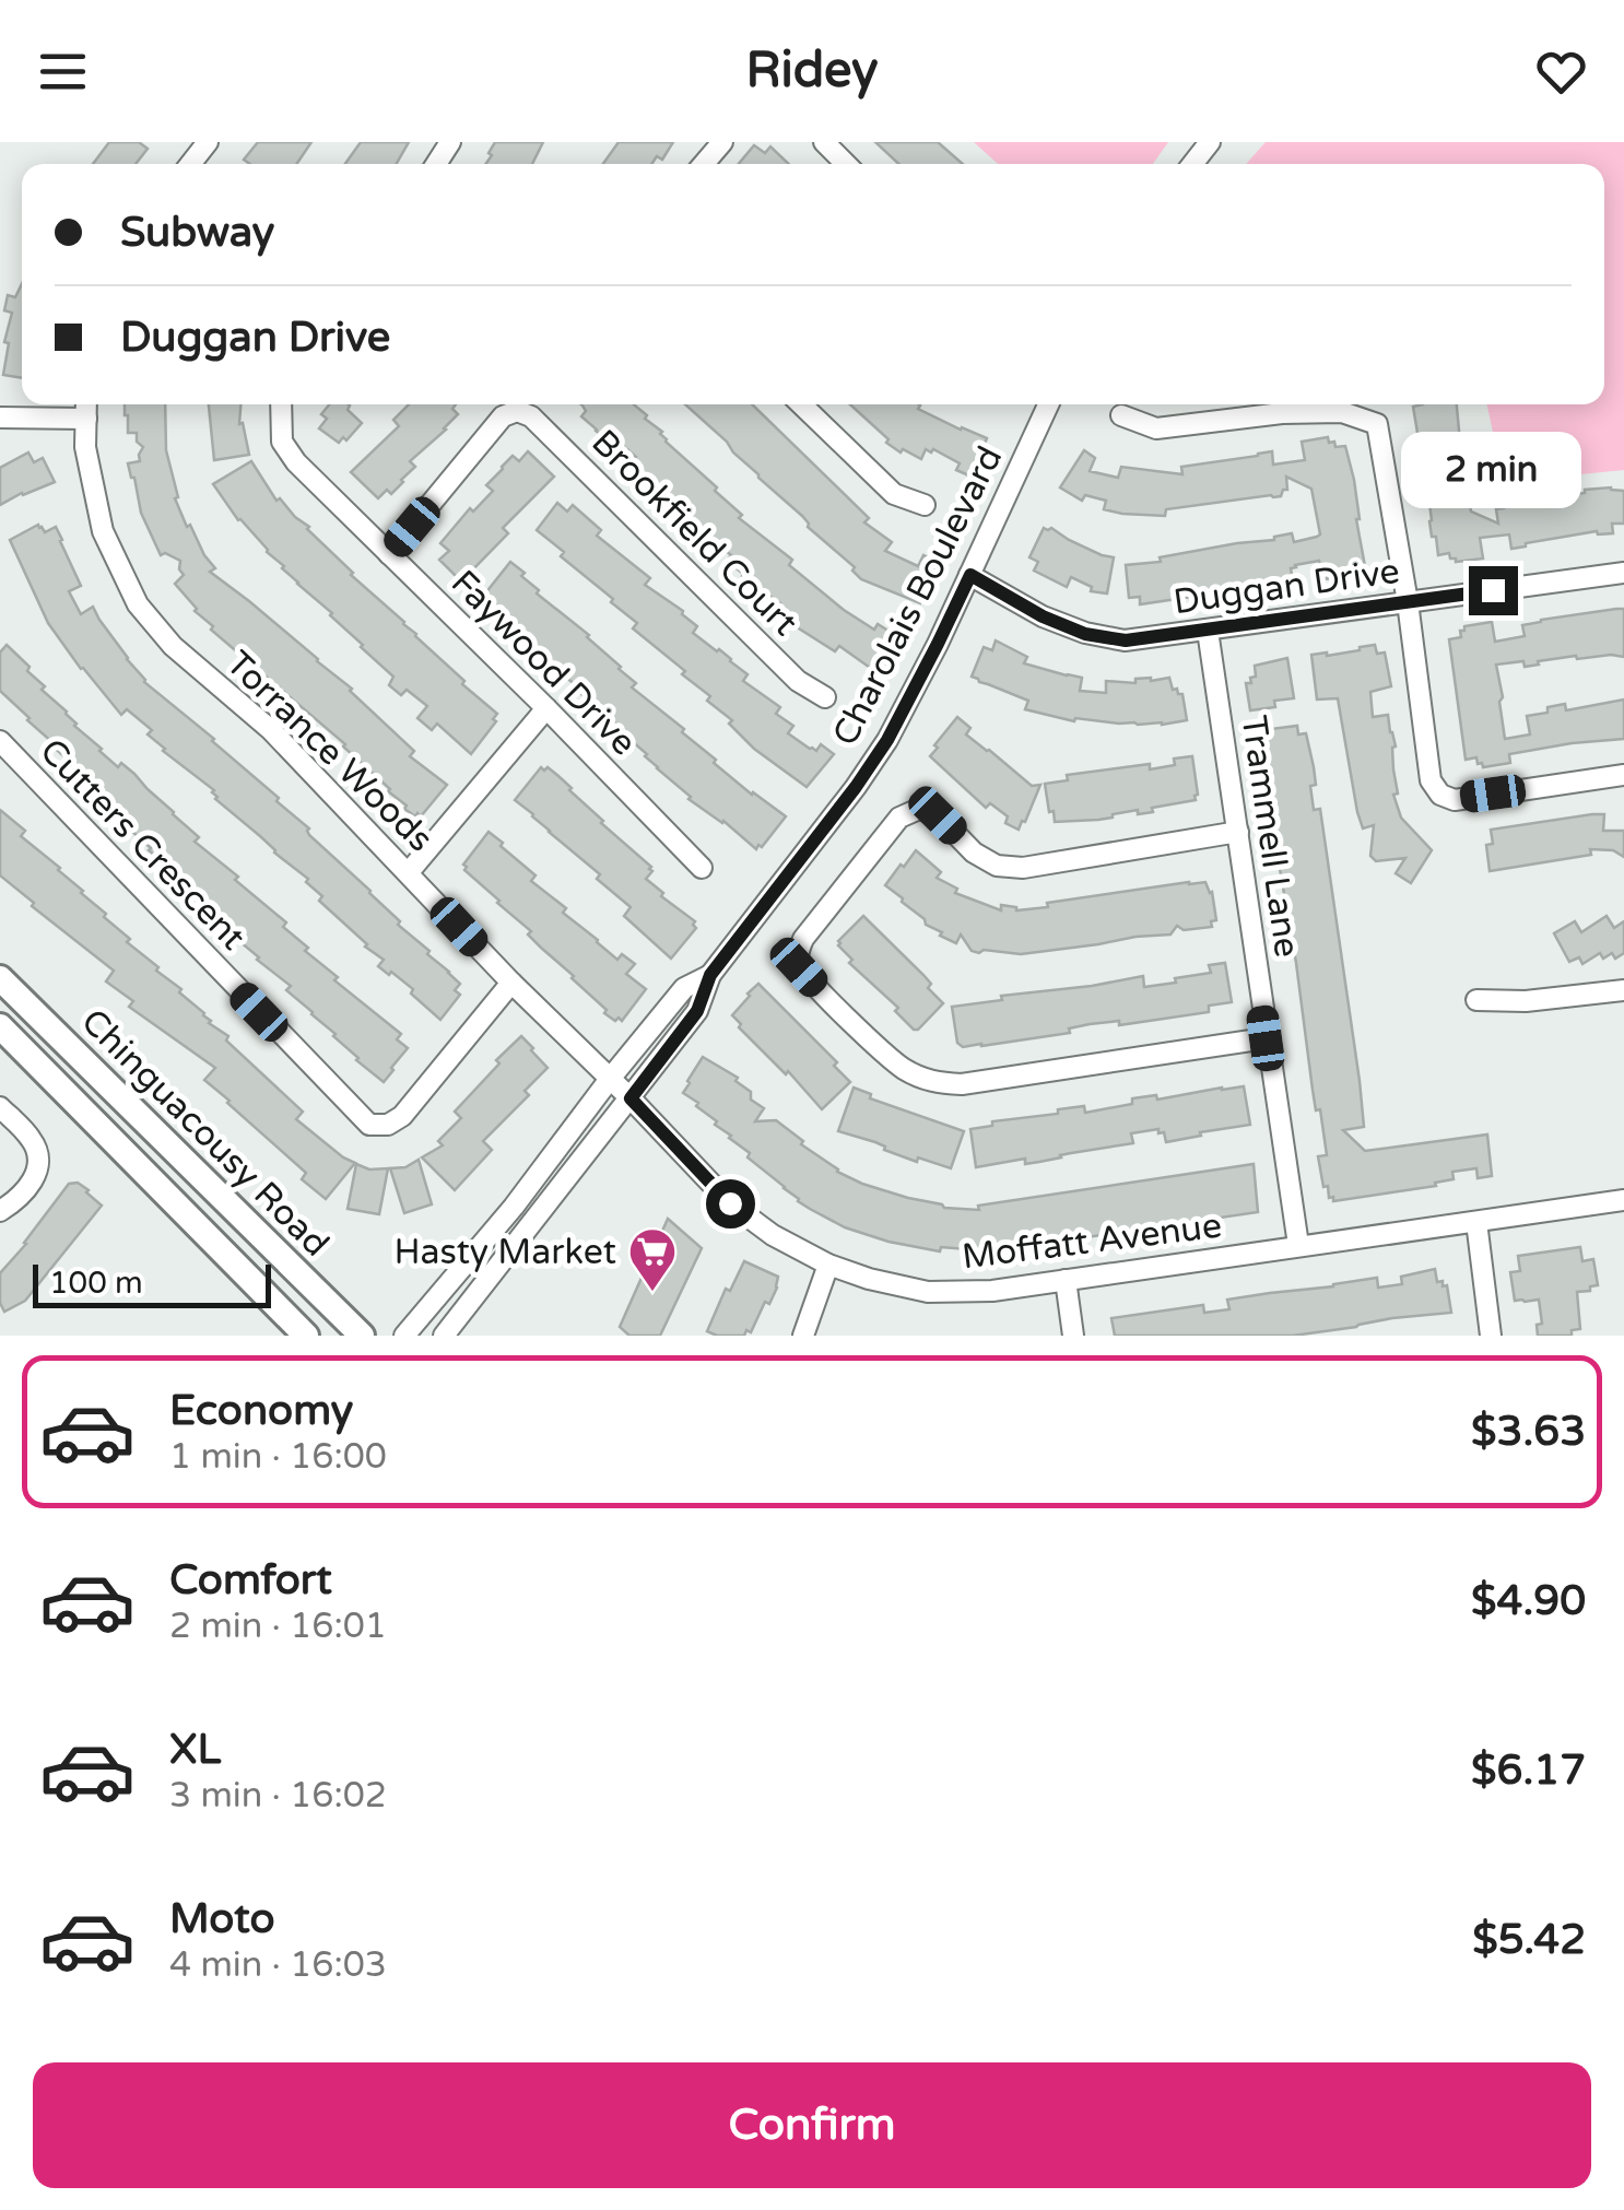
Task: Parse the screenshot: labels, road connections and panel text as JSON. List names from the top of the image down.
{
  "streets": {
    "main road": ["Chinguacousy Road"],
    "street": [
      "Brookfield Court",
      "Duggan Drive",
      "Charolais Boulevard",
      "Faywood Drive",
      "Torrance Woods",
      "Trammell Lane",
      "Cutters Crescent",
      "Moffatt Avenue"
    ]
  },
  "crossings": [
    ["Brookfield Court", "Faywood Drive"],
    ["Duggan Drive", "Charolais Boulevard"],
    ["Duggan Drive", "Trammell Lane"],
    ["Charolais Boulevard", "Torrance Woods"],
    ["Charolais Boulevard", "Moffatt Avenue"],
    ["Torrance Woods", "Cutters Crescent"],
    ["Torrance Woods", "Moffatt Avenue"],
    ["Trammell Lane", "Moffatt Avenue"]
  ],
  "places": {
    "supermarket": ["Hasty Market"]
  },
  "scale_bar": "100 m",
  "page": {
    "header": "Ridey",
    "banner": ["Subway", "Duggan Drive"],
    "bubble": "2 min",
    "scale": "100 m",
    "list": [
      {
        "name": "Economy",
        "note": "1 min · 16:00",
        "value": "$3.63"
      },
      {
        "name": "Comfort",
        "note": "2 min · 16:01",
        "value": "$4.90"
      },
      {
        "name": "XL",
        "note": "3 min · 16:02",
        "value": "$6.17"
      },
      {
        "name": "Moto",
        "note": "4 min · 16:03",
        "value": "$5.42"
      }
    ],
    "buttons": "Confirm"
  }
}
